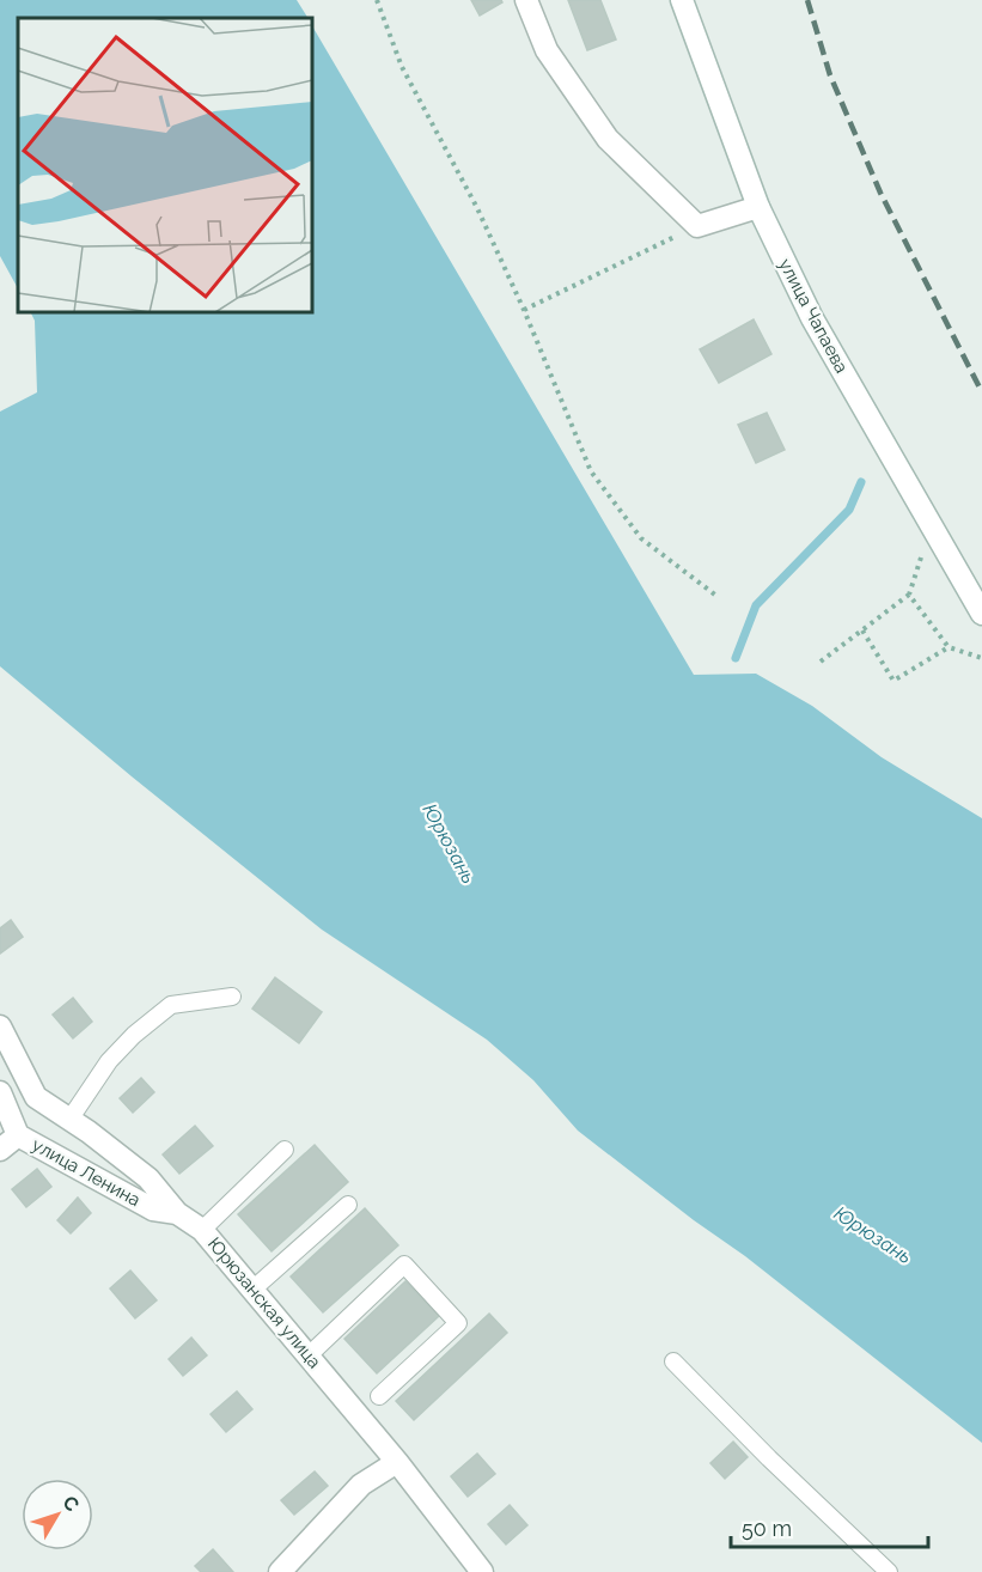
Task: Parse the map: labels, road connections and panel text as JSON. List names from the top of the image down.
{
  "streets": {
    "street": ["улица Чапаева", "улица Ленина", "Юрюзанская улица"]
  },
  "crossings": [
    ["улица Ленина", "Юрюзанская улица"]
  ],
  "water": ["Юрюзань"],
  "scale_bar": "50 m",
  "north": "top right"
}
